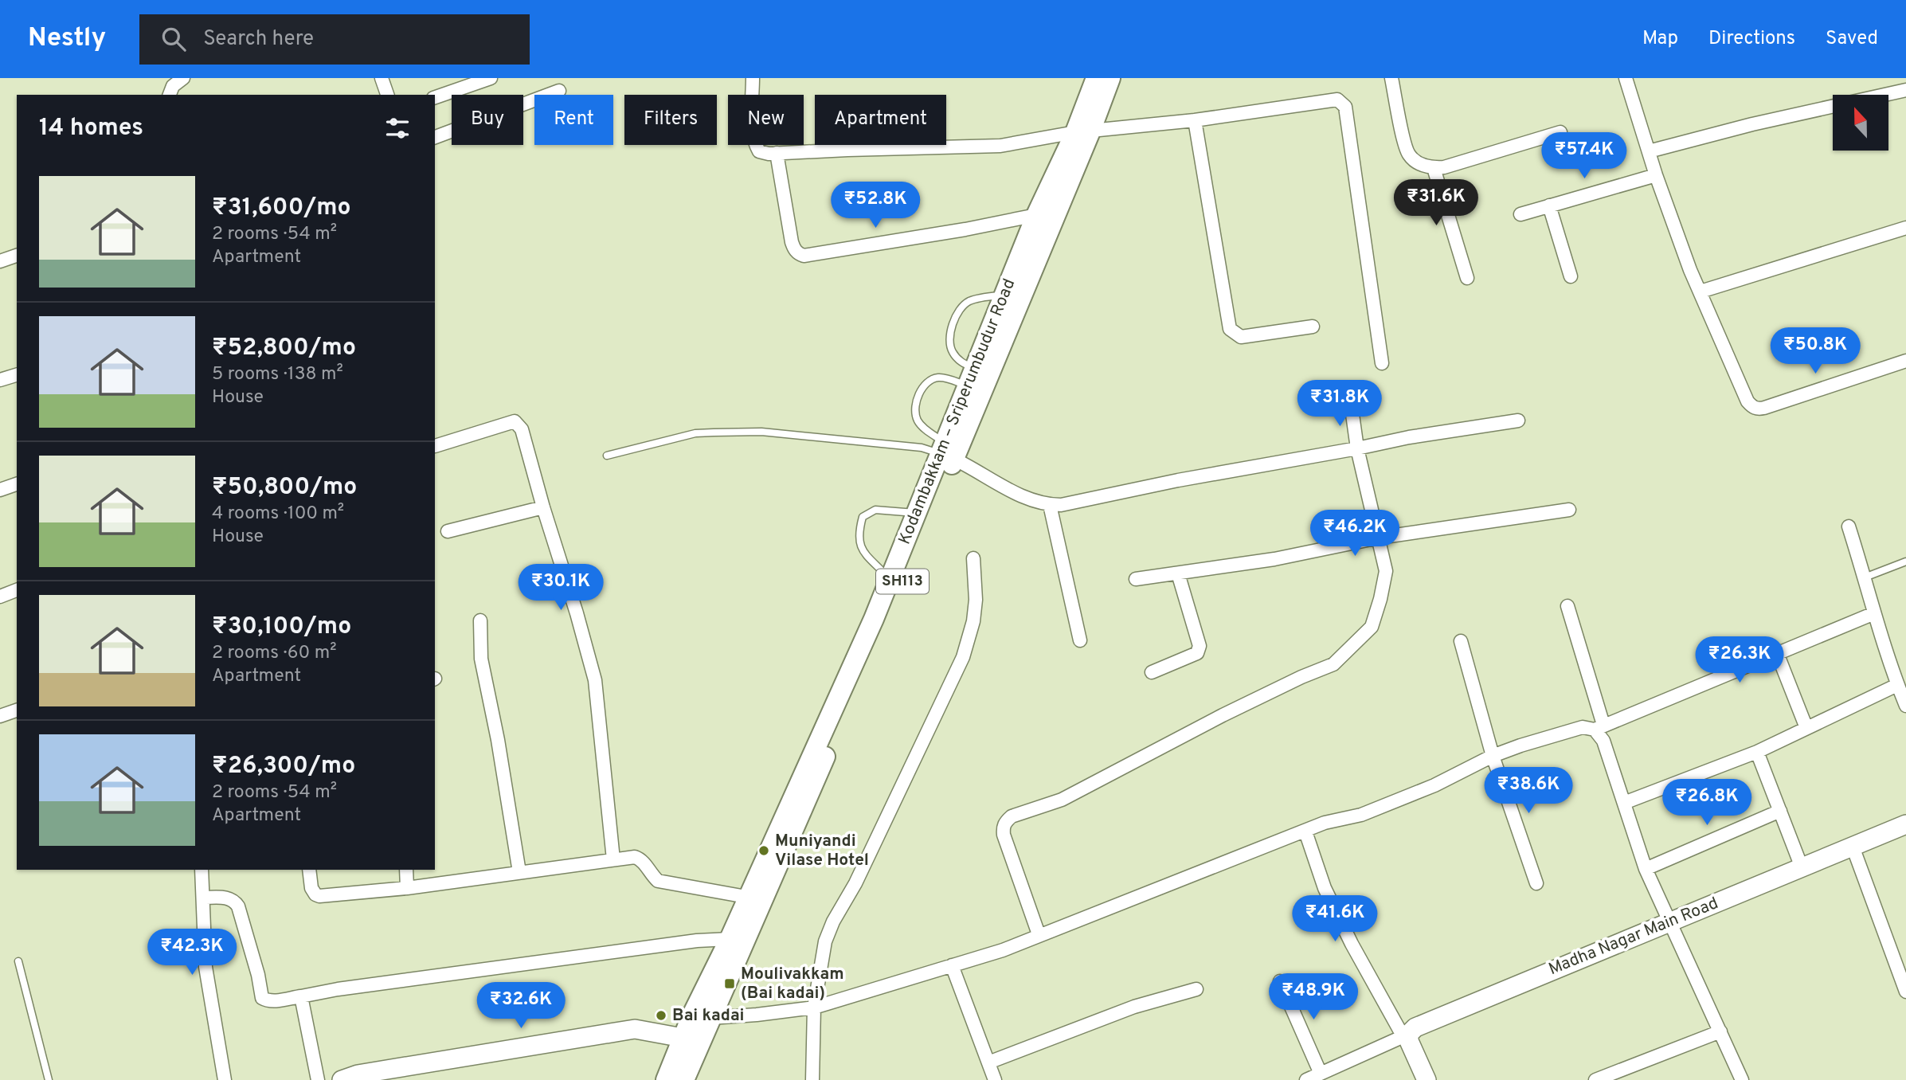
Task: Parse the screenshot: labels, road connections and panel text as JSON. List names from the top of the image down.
{
  "streets": {
    "main road": ["Kodambakkam – Sriperumbudur Road", "SH113"],
    "street": ["Madha Nagar Main Road"]
  },
  "places": {
    "other": ["Muniyandi Vilase Hotel", "Bai kadai"],
    "transit": ["Moulivakkam (Bai kadai)"]
  },
  "north": "top",
  "page": {
    "header": "Nestly",
    "search": "Search here",
    "nav": ["Map", "Directions", "Saved"],
    "chip": [
      "Buy",
      "Rent",
      "Filters",
      "New",
      "Apartment"
    ],
    "heading": "14 homes",
    "price": [
      "₹57.4K",
      "₹31.6K",
      "₹52.8K",
      "₹50.8K",
      "₹31.8K",
      "₹46.2K",
      "₹30.1K",
      "₹26.3K",
      "₹38.6K",
      "₹26.8K",
      "₹41.6K",
      "₹42.3K",
      "₹48.9K",
      "₹32.6K"
    ],
    "list": [
      {
        "name": "₹31,600/mo",
        "note": "2 rooms · 54 m² · Apartment"
      },
      {
        "name": "₹52,800/mo",
        "note": "5 rooms · 138 m² · House"
      },
      {
        "name": "₹50,800/mo",
        "note": "4 rooms · 100 m² · House"
      },
      {
        "name": "₹30,100/mo",
        "note": "2 rooms · 60 m² · Apartment"
      },
      {
        "name": "₹26,300/mo",
        "note": "2 rooms · 54 m² · Apartment"
      }
    ]
  }
}
